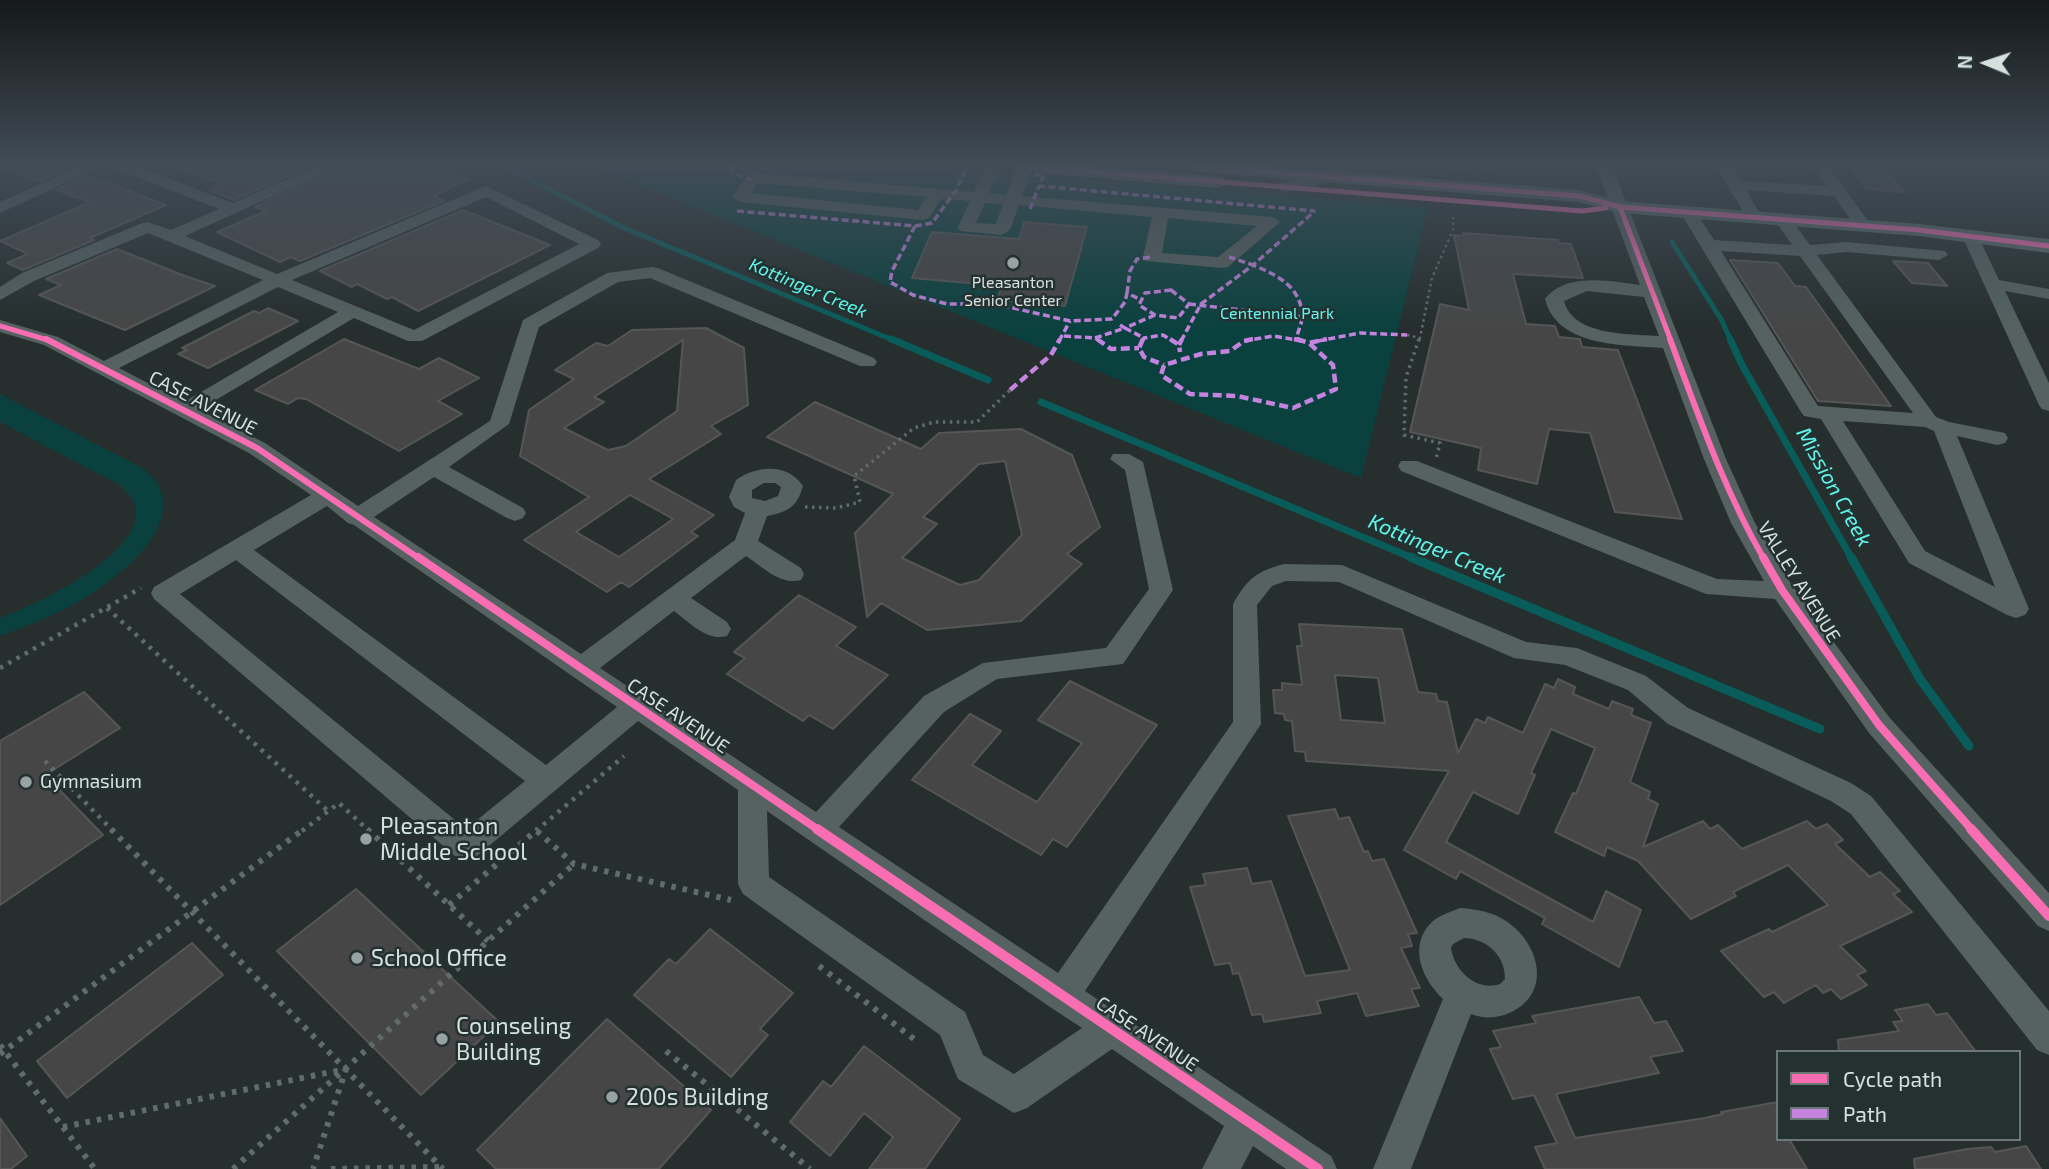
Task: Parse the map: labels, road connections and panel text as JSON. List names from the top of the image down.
{
  "streets": {
    "street": ["CASE AVENUE", "VALLEY AVENUE"]
  },
  "water": ["Kottinger Creek", "Mission Creek"],
  "parks": ["Centennial Park"],
  "places": [
    "Pleasanton Senior Center",
    "Gymnasium",
    "Pleasanton Middle School",
    "School Office",
    "Counseling Building",
    "200s Building"
  ],
  "legend": ["Cycle path", "Path"],
  "north": "left"
}
